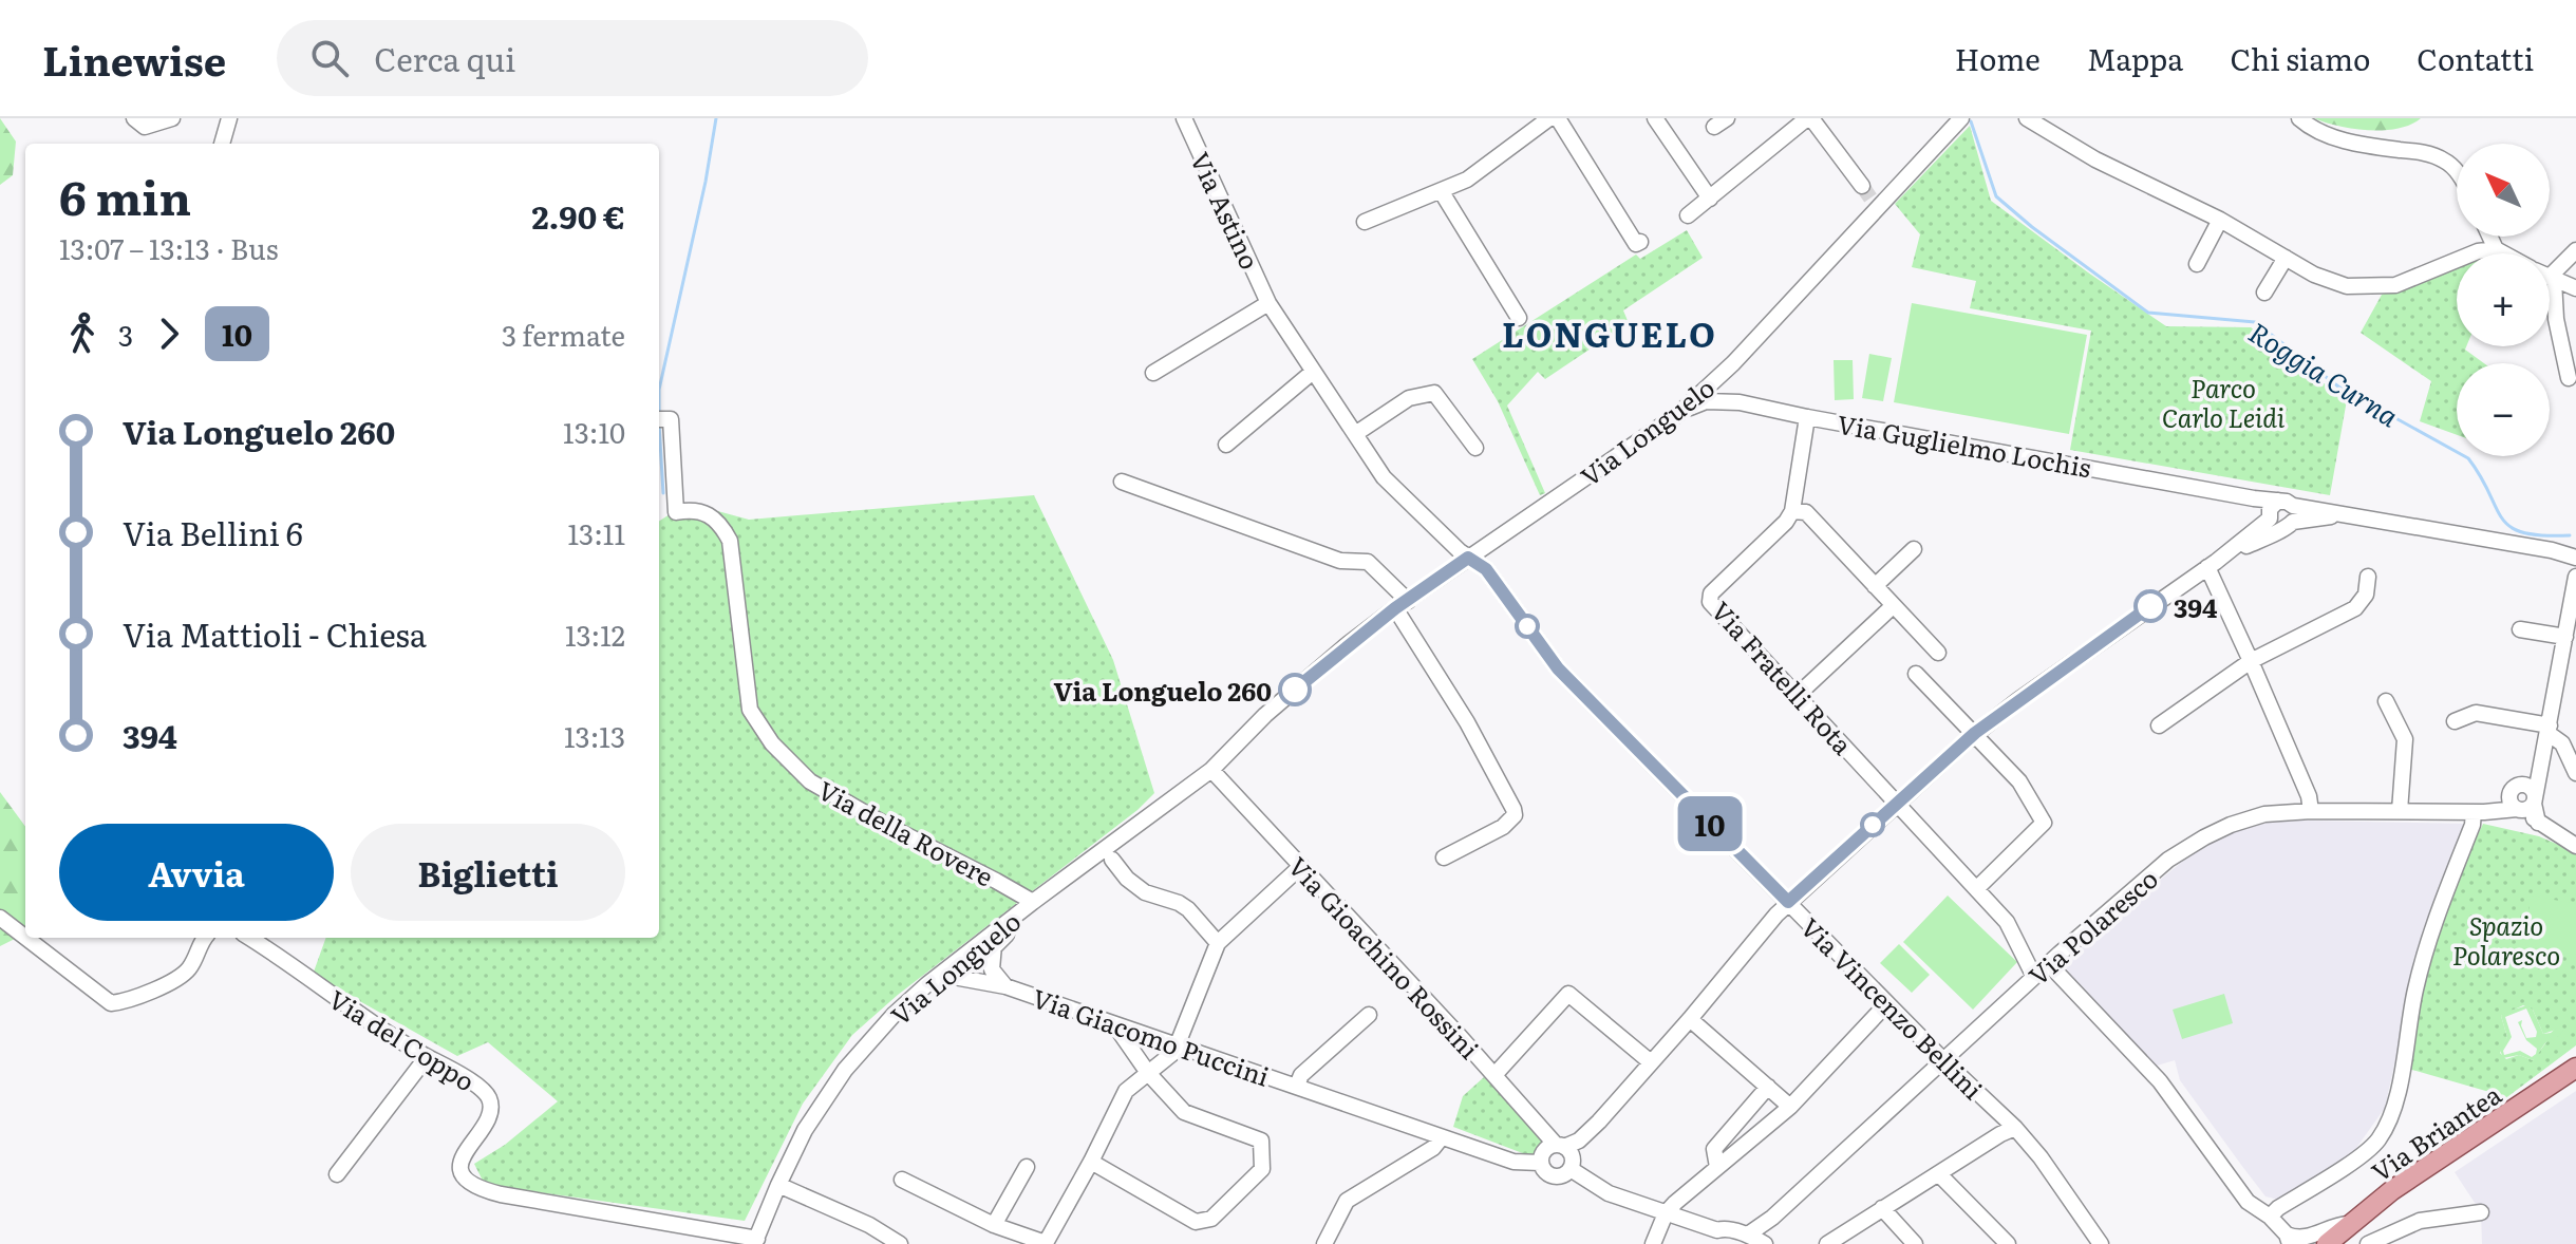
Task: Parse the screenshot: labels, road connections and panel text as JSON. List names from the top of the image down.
{
  "streets": {
    "main road": ["Via Briantea"],
    "street": [
      "Via Astino",
      "Via Longuelo",
      "Via Guglielmo Lochis",
      "Via Fratelli Rota",
      "Via della Rovere",
      "Via Polaresco",
      "Via Gioachino Rossini",
      "Via Vincenzo Bellini",
      "Via Giacomo Puccini",
      "Via del Coppo"
    ]
  },
  "crossings": [
    ["Via Astino", "Via Longuelo"],
    ["Via Astino", "Via Vincenzo Bellini"],
    ["Via Longuelo", "Via Guglielmo Lochis"],
    ["Via Longuelo", "Via della Rovere"],
    ["Via Longuelo", "Via Gioachino Rossini"],
    ["Via Longuelo", "Via Vincenzo Bellini"],
    ["Via Longuelo", "Via Giacomo Puccini"],
    ["Via Longuelo", "Via del Coppo"],
    ["Via Fratelli Rota", "Via Polaresco"],
    ["Via Polaresco", "Via Vincenzo Bellini"],
    ["Via Polaresco", "Via Giacomo Puccini"],
    ["Via Gioachino Rossini", "Via Giacomo Puccini"]
  ],
  "districts": ["LONGUELO"],
  "water": ["Roggia Curna"],
  "parks": ["Parco Carlo Leidi", "Spazio Polaresco"],
  "places": ["394", "Via Longuelo 260"],
  "lines": ["bus line 10"],
  "north": "top left",
  "page": {
    "header": "Linewise",
    "search": "Cerca qui",
    "nav": [
      "Home",
      "Mappa",
      "Chi siamo",
      "Contatti"
    ],
    "on_map": "10",
    "map_buttons": ["+", "−"],
    "heading": ["6 min", "13:07 – 13:13 · Bus", "2.90 €"],
    "legs": ["3", "10", "3 fermate"],
    "list": [
      {
        "name": "Via Longuelo 260",
        "value": "13:10"
      },
      {
        "name": "Via Bellini 6",
        "value": "13:11"
      },
      {
        "name": "Via Mattioli - Chiesa",
        "value": "13:12"
      },
      {
        "name": "394",
        "value": "13:13"
      }
    ],
    "buttons": ["Avvia", "Biglietti"]
  }
}
